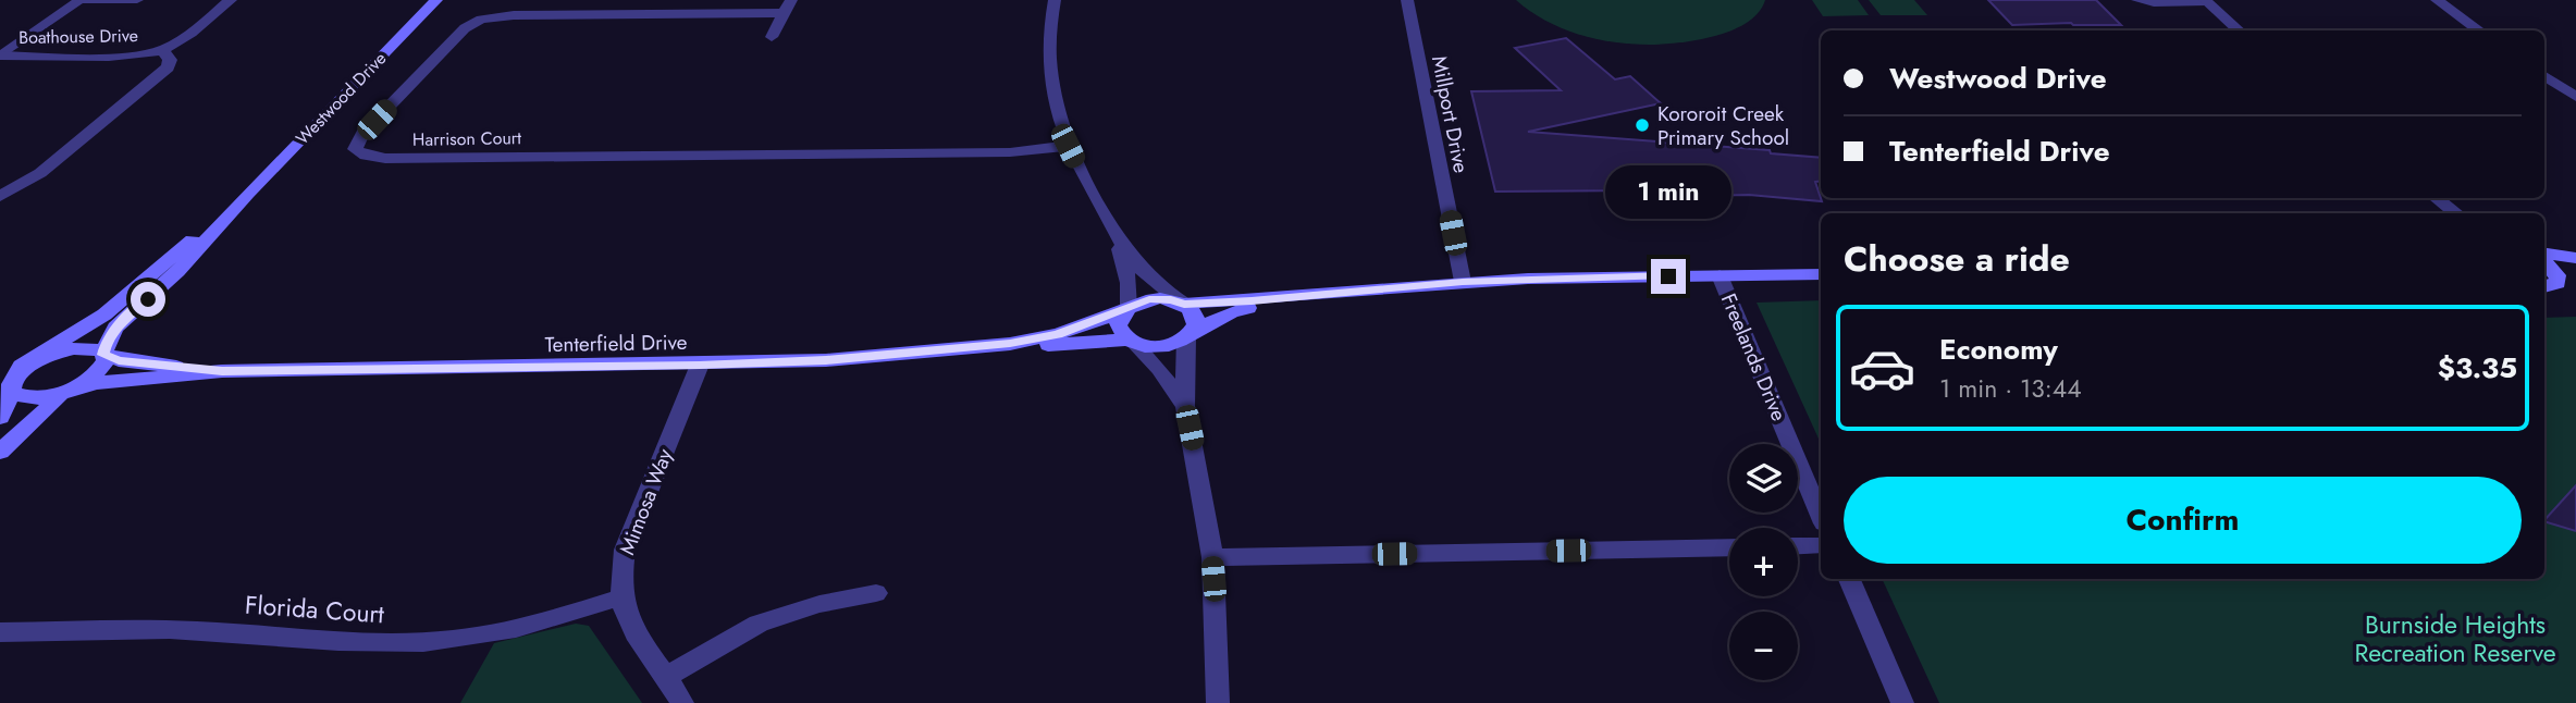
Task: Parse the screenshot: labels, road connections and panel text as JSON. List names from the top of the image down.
{
  "streets": {
    "street": [
      "Boathouse Drive",
      "Westwood Drive",
      "Millport Drive",
      "Harrison Court",
      "Tenterfield Drive",
      "Freelands Drive",
      "Mimosa Way",
      "Florida Court"
    ]
  },
  "crossings": [
    ["Westwood Drive", "Tenterfield Drive"],
    ["Tenterfield Drive", "Mimosa Way"],
    ["Mimosa Way", "Florida Court"]
  ],
  "parks": ["Burnside Heights Recreation Reserve"],
  "places": ["Kororoit Creek Primary School"],
  "page": {
    "banner": ["Westwood Drive", "Tenterfield Drive"],
    "bubble": "1 min",
    "heading": "Choose a ride",
    "list": [
      {
        "name": "Economy",
        "note": "1 min · 13:44",
        "value": "$3.35"
      }
    ],
    "map_buttons": ["+", "−"],
    "buttons": "Confirm"
  }
}
